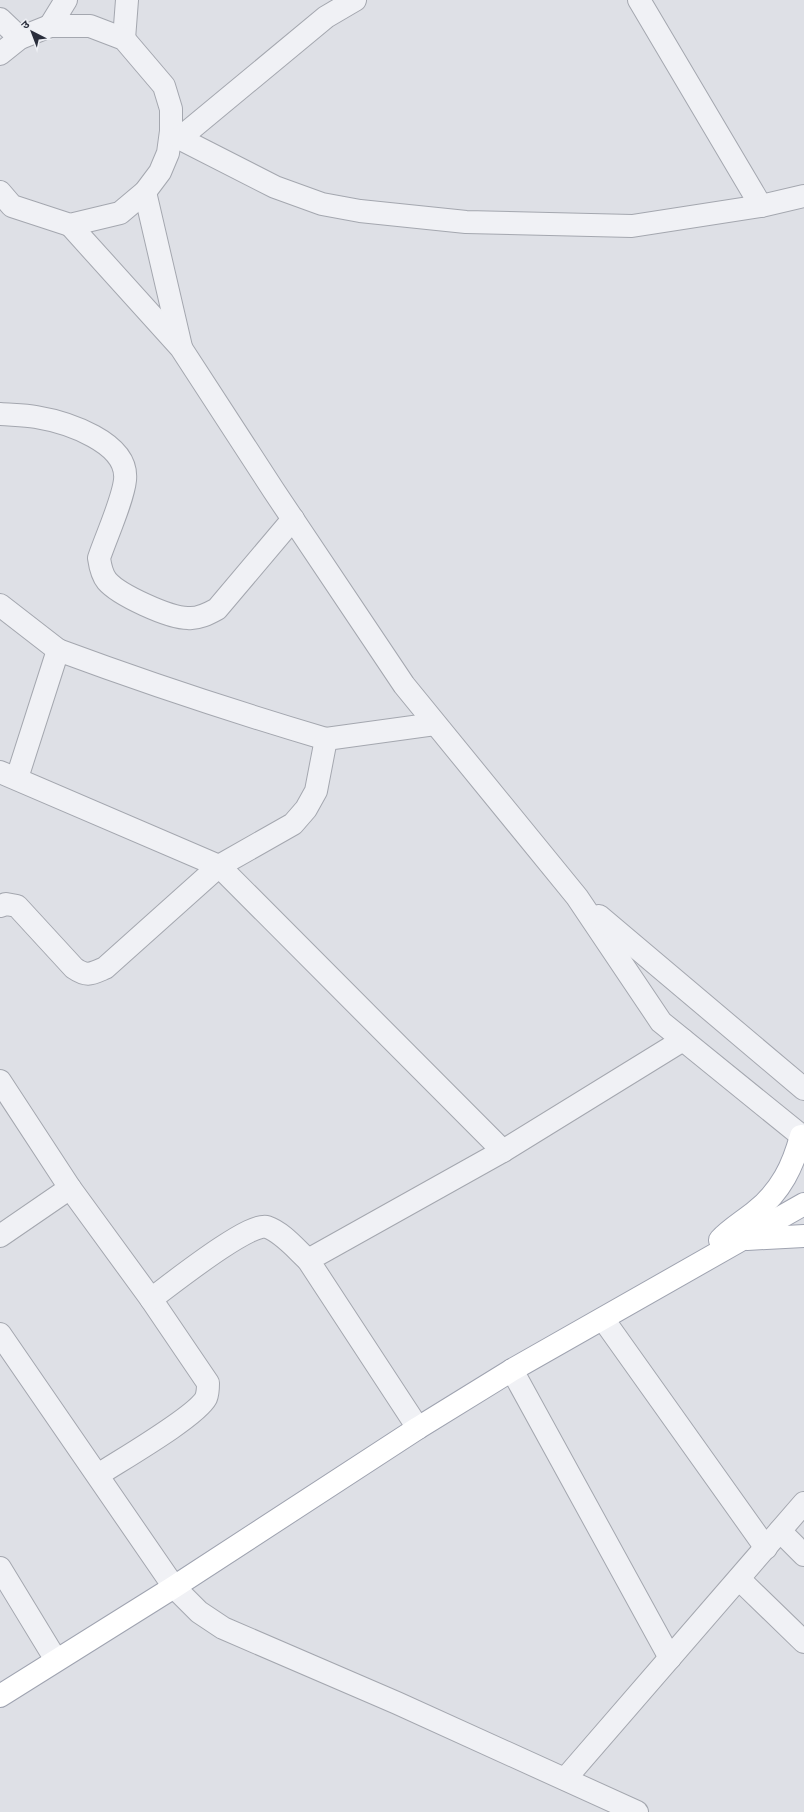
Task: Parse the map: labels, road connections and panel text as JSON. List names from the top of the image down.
{
  "north": "top left"
}
